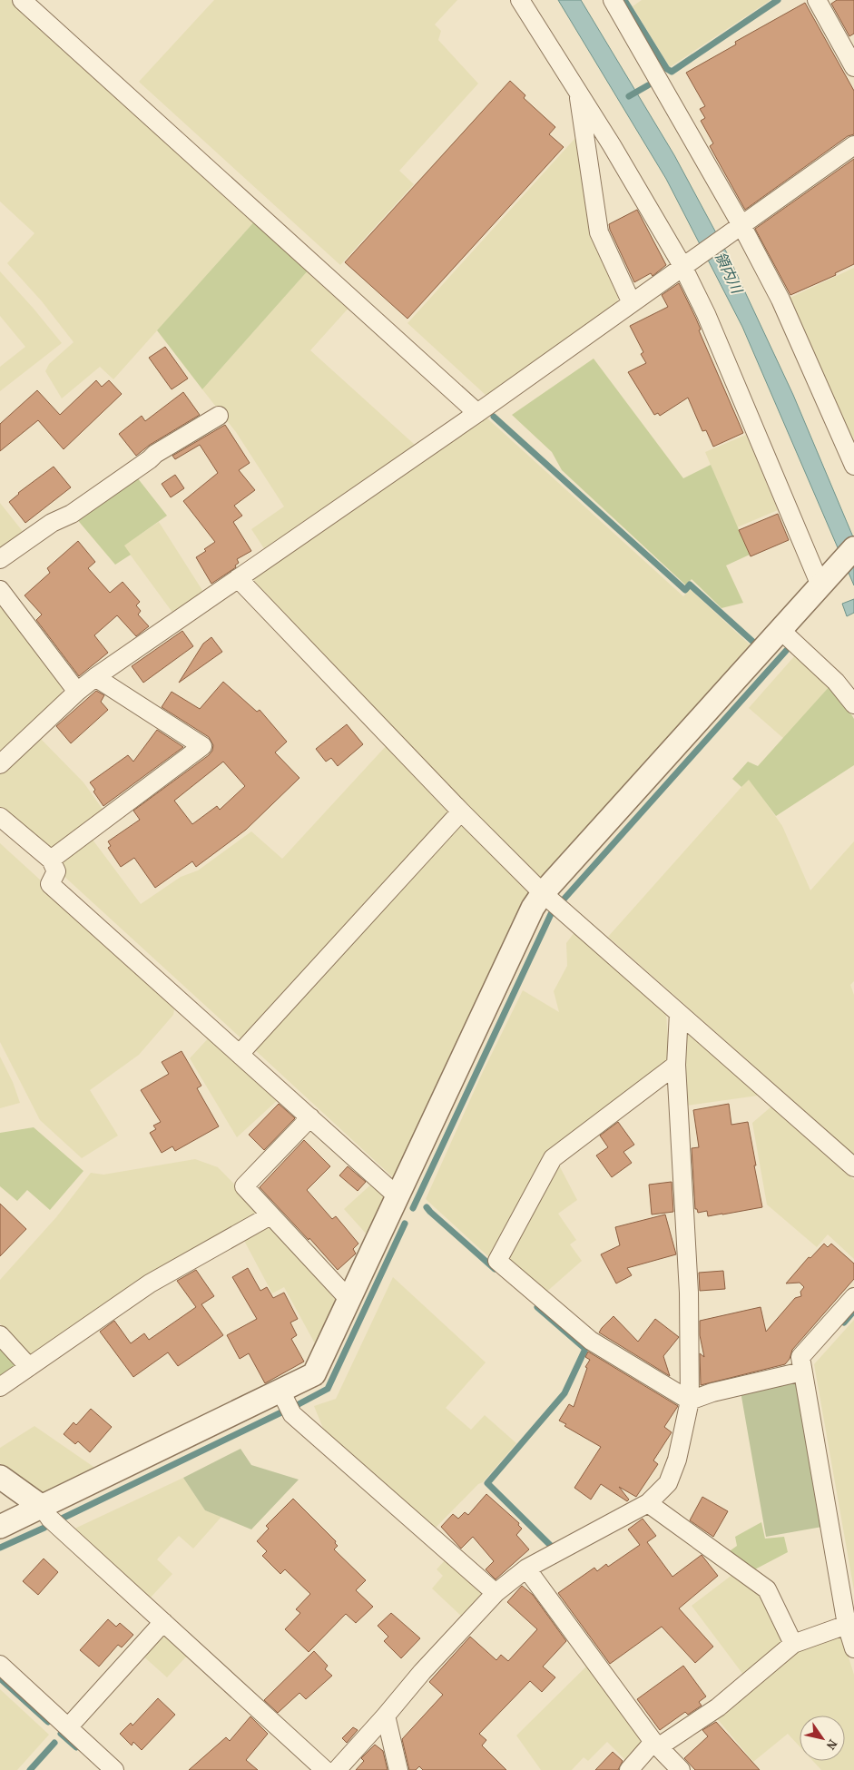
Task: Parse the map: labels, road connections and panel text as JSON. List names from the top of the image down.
{
  "water": ["領内川"],
  "north": "bottom right"
}
